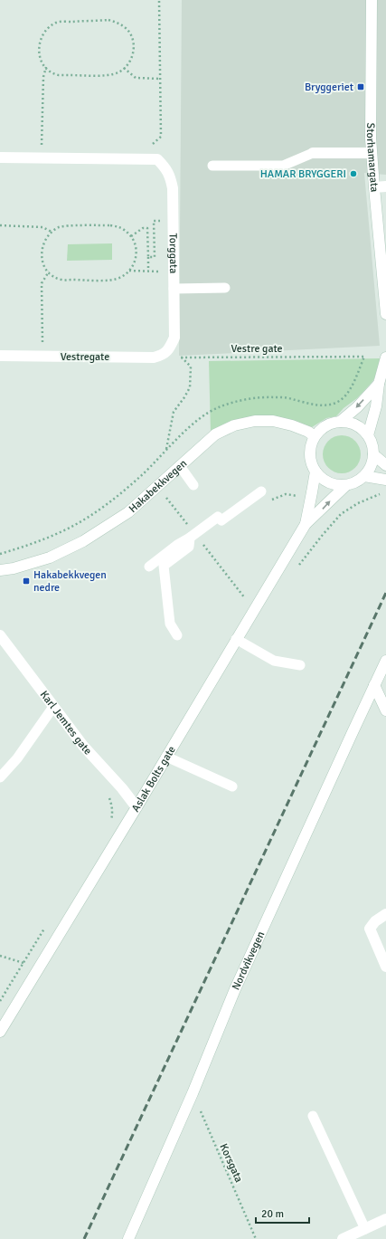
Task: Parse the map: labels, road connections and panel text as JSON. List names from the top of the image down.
{
  "streets": {
    "main road": [
      "Storhamargata",
      "Torggata",
      "Vestregate",
      "Hakabekkvegen",
      "Karl Jemtes gate",
      "Aslak Bolts gate",
      "Nordvikvegen"
    ],
    "path": ["Vestre gate", "Korsgata"]
  },
  "crossings": [
    ["Torggata", "Vestre gate"],
    ["Torggata", "Vestregate"],
    ["Vestre gate", "Vestregate"],
    ["Hakabekkvegen", "Aslak Bolts gate"],
    ["Karl Jemtes gate", "Aslak Bolts gate"],
    ["Nordvikvegen", "Korsgata"]
  ],
  "places": {
    "transit": ["Bryggeriet", "Hakabekkvegen nedre"],
    "other": ["HAMAR BRYGGERI"]
  },
  "scale_bar": "20 m"
}
